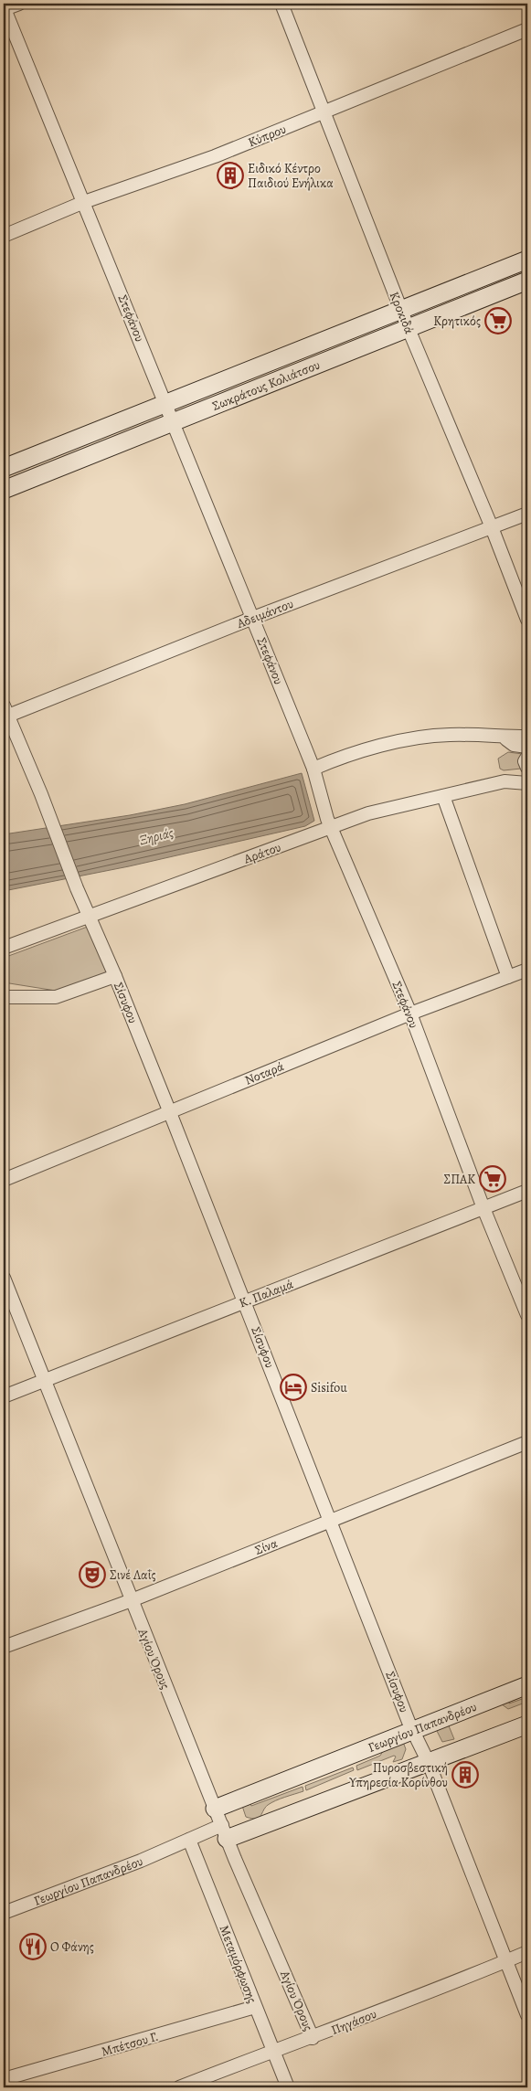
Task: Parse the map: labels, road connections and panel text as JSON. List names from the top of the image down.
{
  "streets": {
    "street": [
      "Κύπρου",
      "Κροκιδά",
      "Στεφάνου",
      "Σωκράτους Κολιάτσου",
      "Αδειμάντου",
      "Αράτου",
      "Σίσυφου",
      "Νοταρά",
      "Κ. Παλαμά",
      "Σίνα",
      "Αγίου Όρους",
      "Γεωργίου Παπανδρέου",
      "Μεταμόρφωσης",
      "Πηγάσου",
      "Μπέτσου Γ."
    ]
  },
  "crossings": [
    ["Κύπρου", "Κροκιδά"],
    ["Κύπρου", "Στεφάνου"],
    ["Κροκιδά", "Σωκράτους Κολιάτσου"],
    ["Κροκιδά", "Αδειμάντου"],
    ["Στεφάνου", "Σωκράτους Κολιάτσου"],
    ["Στεφάνου", "Αδειμάντου"],
    ["Στεφάνου", "Αράτου"],
    ["Στεφάνου", "Νοταρά"],
    ["Στεφάνου", "Κ. Παλαμά"],
    ["Αδειμάντου", "Σίσυφου"],
    ["Αράτου", "Σίσυφου"],
    ["Σίσυφου", "Νοταρά"],
    ["Σίσυφου", "Κ. Παλαμά"],
    ["Σίσυφου", "Σίνα"],
    ["Σίσυφου", "Γεωργίου Παπανδρέου"],
    ["Σίσυφου", "Πηγάσου"],
    ["Κ. Παλαμά", "Αγίου Όρους"],
    ["Σίνα", "Αγίου Όρους"],
    ["Αγίου Όρους", "Γεωργίου Παπανδρέου"],
    ["Αγίου Όρους", "Πηγάσου"],
    ["Γεωργίου Παπανδρέου", "Μεταμόρφωσης"],
    ["Μεταμόρφωσης", "Πηγάσου"],
    ["Μεταμόρφωσης", "Μπέτσου Γ."]
  ],
  "water": ["Ξηριάς"],
  "places": {
    "building": ["Ειδικό Κέντρο Παιδιού Ενήλικα", "Πυροσβεστική Υπηρεσία Κορίνθου"],
    "supermarket": ["Κρητικός", "ΣΠΑΚ"],
    "hotel": ["Sisifou"],
    "theatre": ["Σινέ Λαΐς"],
    "restaurant": ["Ο Φάνης"]
  }
}
